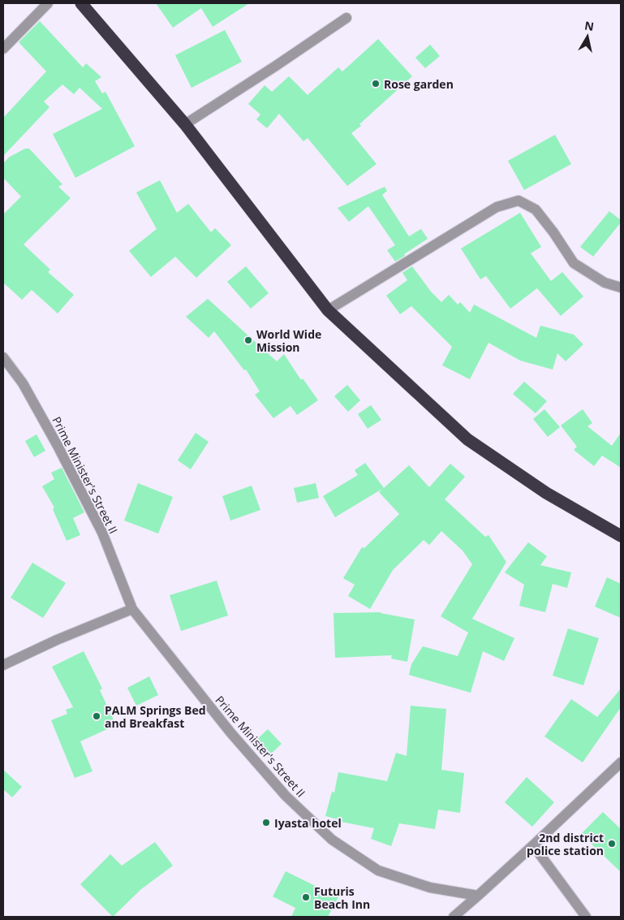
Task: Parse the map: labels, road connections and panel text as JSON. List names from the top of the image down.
{
  "streets": {
    "street": ["Prime Minister's Street II"]
  },
  "places": [
    "Rose garden",
    "World Wide Mission",
    "PALM Springs Bed and Breakfast",
    "Iyasta hotel",
    "2nd district police station",
    "Futuris Beach Inn"
  ],
  "north": "top"
}
